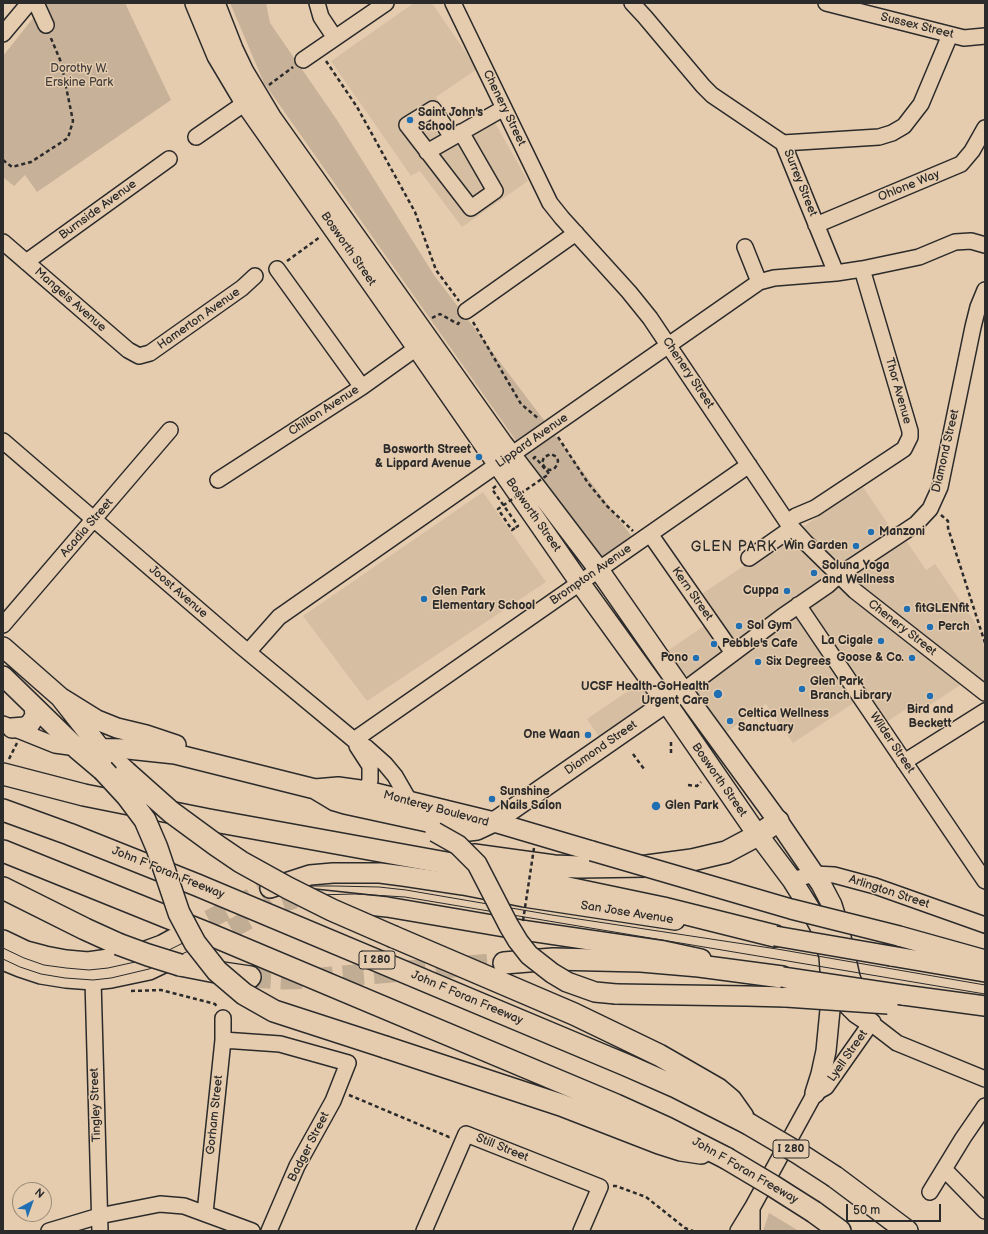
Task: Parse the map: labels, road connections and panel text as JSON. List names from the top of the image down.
{
  "streets": {
    "highway": ["John F Foran Freeway", "I 280"],
    "main road": [
      "Bosworth Street",
      "Diamond Street",
      "Monterey Boulevard",
      "San Jose Avenue"
    ],
    "street": [
      "Sussex Street",
      "Chenery Street",
      "Surrey Street",
      "Ohlone Way",
      "Burnside Avenue",
      "Mangels Avenue",
      "Hamerton Avenue",
      "Thor Avenue",
      "Chilton Avenue",
      "Lippard Avenue",
      "Acadia Street",
      "Brompton Avenue",
      "Joost Avenue",
      "Kern Street",
      "Wilder Street",
      "Arlington Street",
      "Lyell Street",
      "Tingley Street",
      "Gorham Street",
      "Badger Street",
      "Still Street"
    ]
  },
  "crossings": [
    ["Chenery Street", "Thor Avenue"],
    ["Chenery Street", "Lippard Avenue"],
    ["Chenery Street", "Diamond Street"],
    ["Chenery Street", "Brompton Avenue"],
    ["Surrey Street", "Ohlone Way"],
    ["Surrey Street", "Lippard Avenue"],
    ["Burnside Avenue", "Mangels Avenue"],
    ["Bosworth Street", "Chilton Avenue"],
    ["Bosworth Street", "Lippard Avenue"],
    ["Bosworth Street", "Diamond Street"],
    ["Bosworth Street", "Brompton Avenue"],
    ["Bosworth Street", "Arlington Street"],
    ["Bosworth Street", "Lyell Street"],
    ["Mangels Avenue", "Hamerton Avenue"],
    ["Lippard Avenue", "Joost Avenue"],
    ["Diamond Street", "Kern Street"],
    ["Diamond Street", "Wilder Street"],
    ["Diamond Street", "Monterey Boulevard"],
    ["Acadia Street", "Joost Avenue"],
    ["Brompton Avenue", "Joost Avenue"],
    ["Brompton Avenue", "Kern Street"],
    ["Joost Avenue", "Monterey Boulevard"],
    ["Gorham Street", "Badger Street"],
    ["Badger Street", "Still Street"]
  ],
  "districts": ["GLEN PARK"],
  "parks": ["Dorothy W. Erskine Park"],
  "places": [
    "Saint John's School",
    "Bosworth Street & Lippard Avenue",
    "Manzoni",
    "Win Garden",
    "Soluna Yoga and Wellness",
    "Cuppa",
    "Glen Park Elementary School",
    "fitGLENfit",
    "Sol Gym",
    "Perch",
    "La Cigale",
    "Pebble's Cafe",
    "Pono",
    "Goose & Co.",
    "Six Degrees",
    "Glen Park Branch Library",
    "UCSF Health-GoHealth Urgent Care",
    "Bird and Beckett",
    "Celtica Wellness Sanctuary",
    "One Waan",
    "Sunshine Nails Salon",
    "Glen Park"
  ],
  "scale_bar": "50 m",
  "north": "top right"
}
